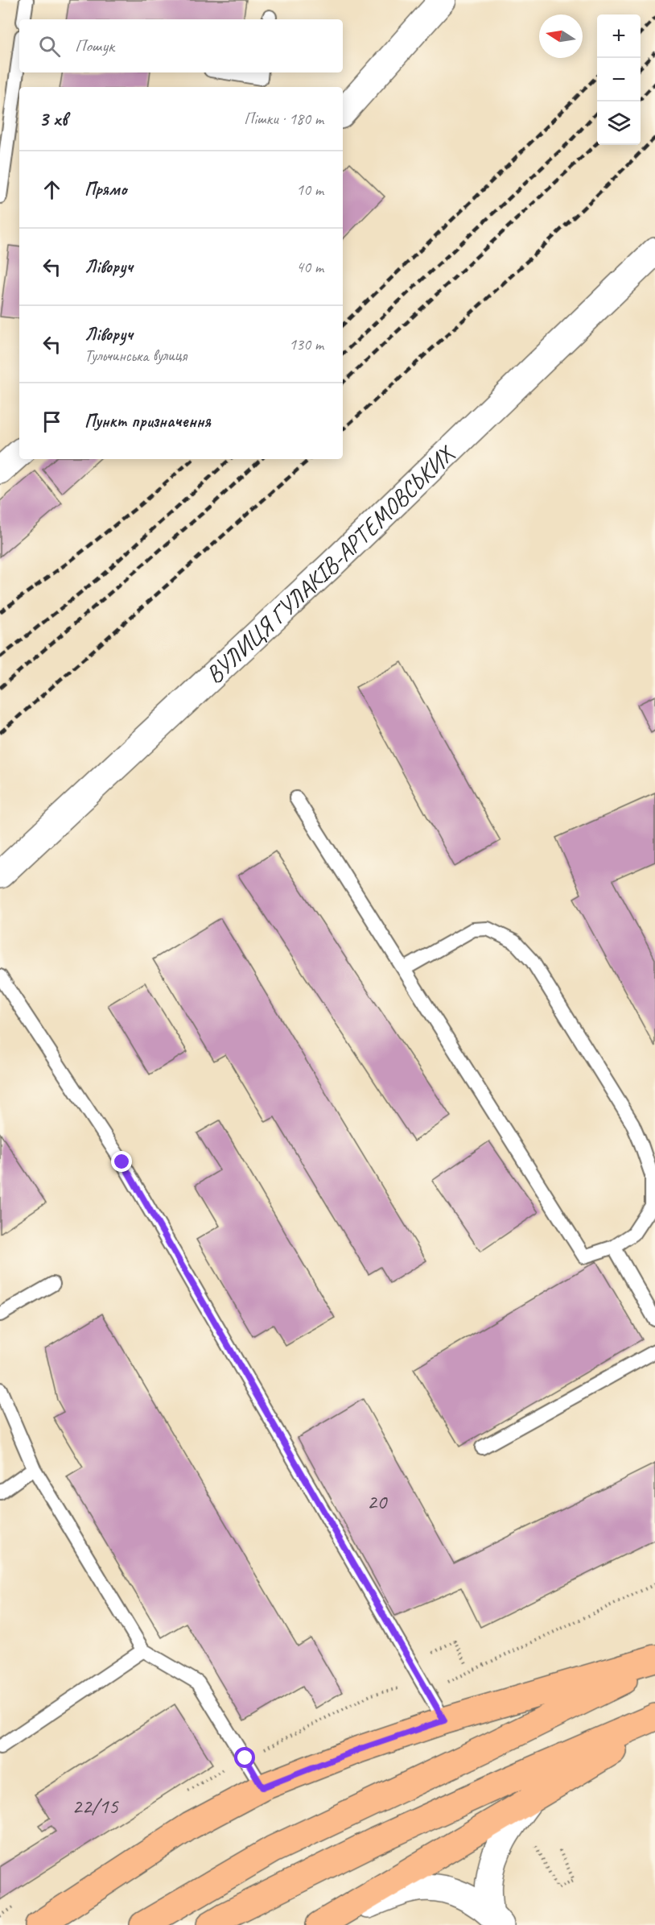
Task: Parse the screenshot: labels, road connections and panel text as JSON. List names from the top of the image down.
{
  "streets": {
    "street": ["ВУЛИЦЯ ГУЛАКІВ-АРТЕМОВСЬКИХ"]
  },
  "house_numbers": ["20", "22/15"],
  "north": "left",
  "page": {
    "map_buttons": ["+", "−"],
    "search": "Пошук",
    "heading": ["3 хв", "Пішки · 180 m"],
    "list": [
      ["Прямо", "10 m"],
      ["Ліворуч", "40 m"],
      ["Ліворуч", "Тульчинська вулиця", "130 m"],
      "Пункт призначення"
    ]
  }
}
